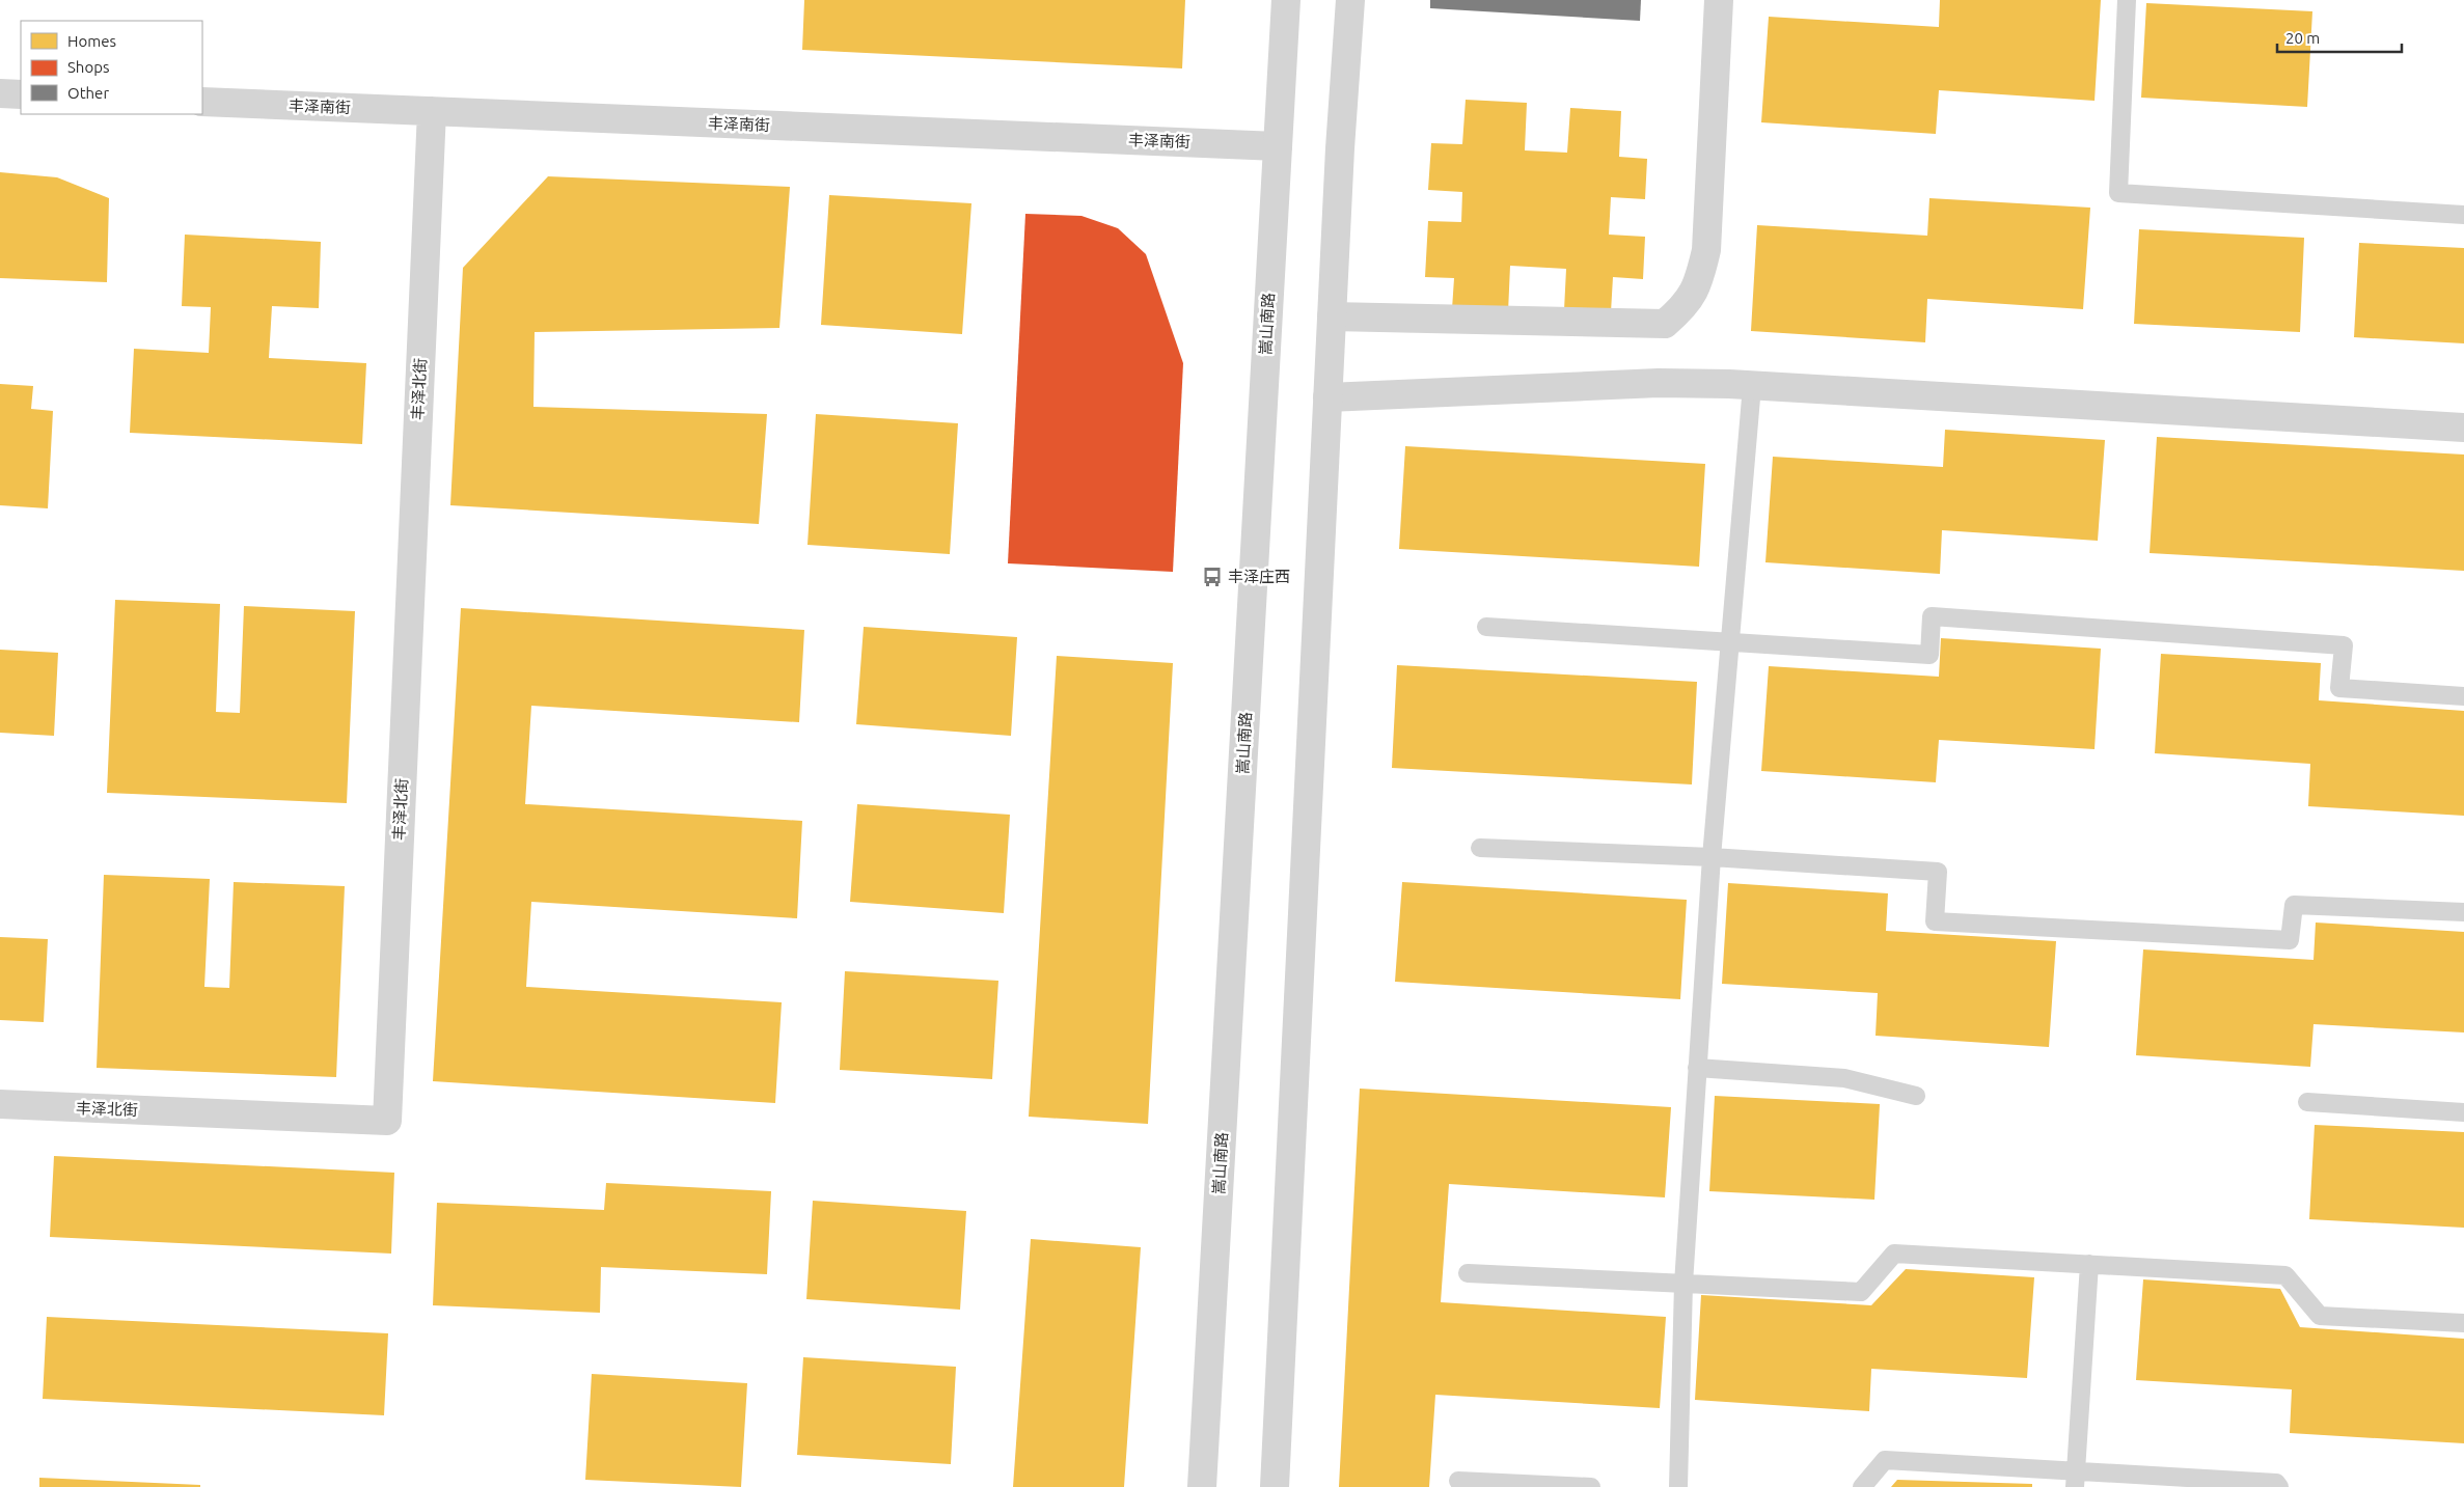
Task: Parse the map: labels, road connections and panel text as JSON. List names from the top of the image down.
{
  "streets": {
    "street": ["丰泽南街", "嵩山南路", "丰泽北街"]
  },
  "crossings": [
    ["丰泽南街", "嵩山南路"],
    ["丰泽南街", "丰泽北街"]
  ],
  "places": {
    "bus stop": ["丰泽庄西"]
  },
  "legend": ["Homes", "Shops", "Other"],
  "scale_bar": "20 m"
}
